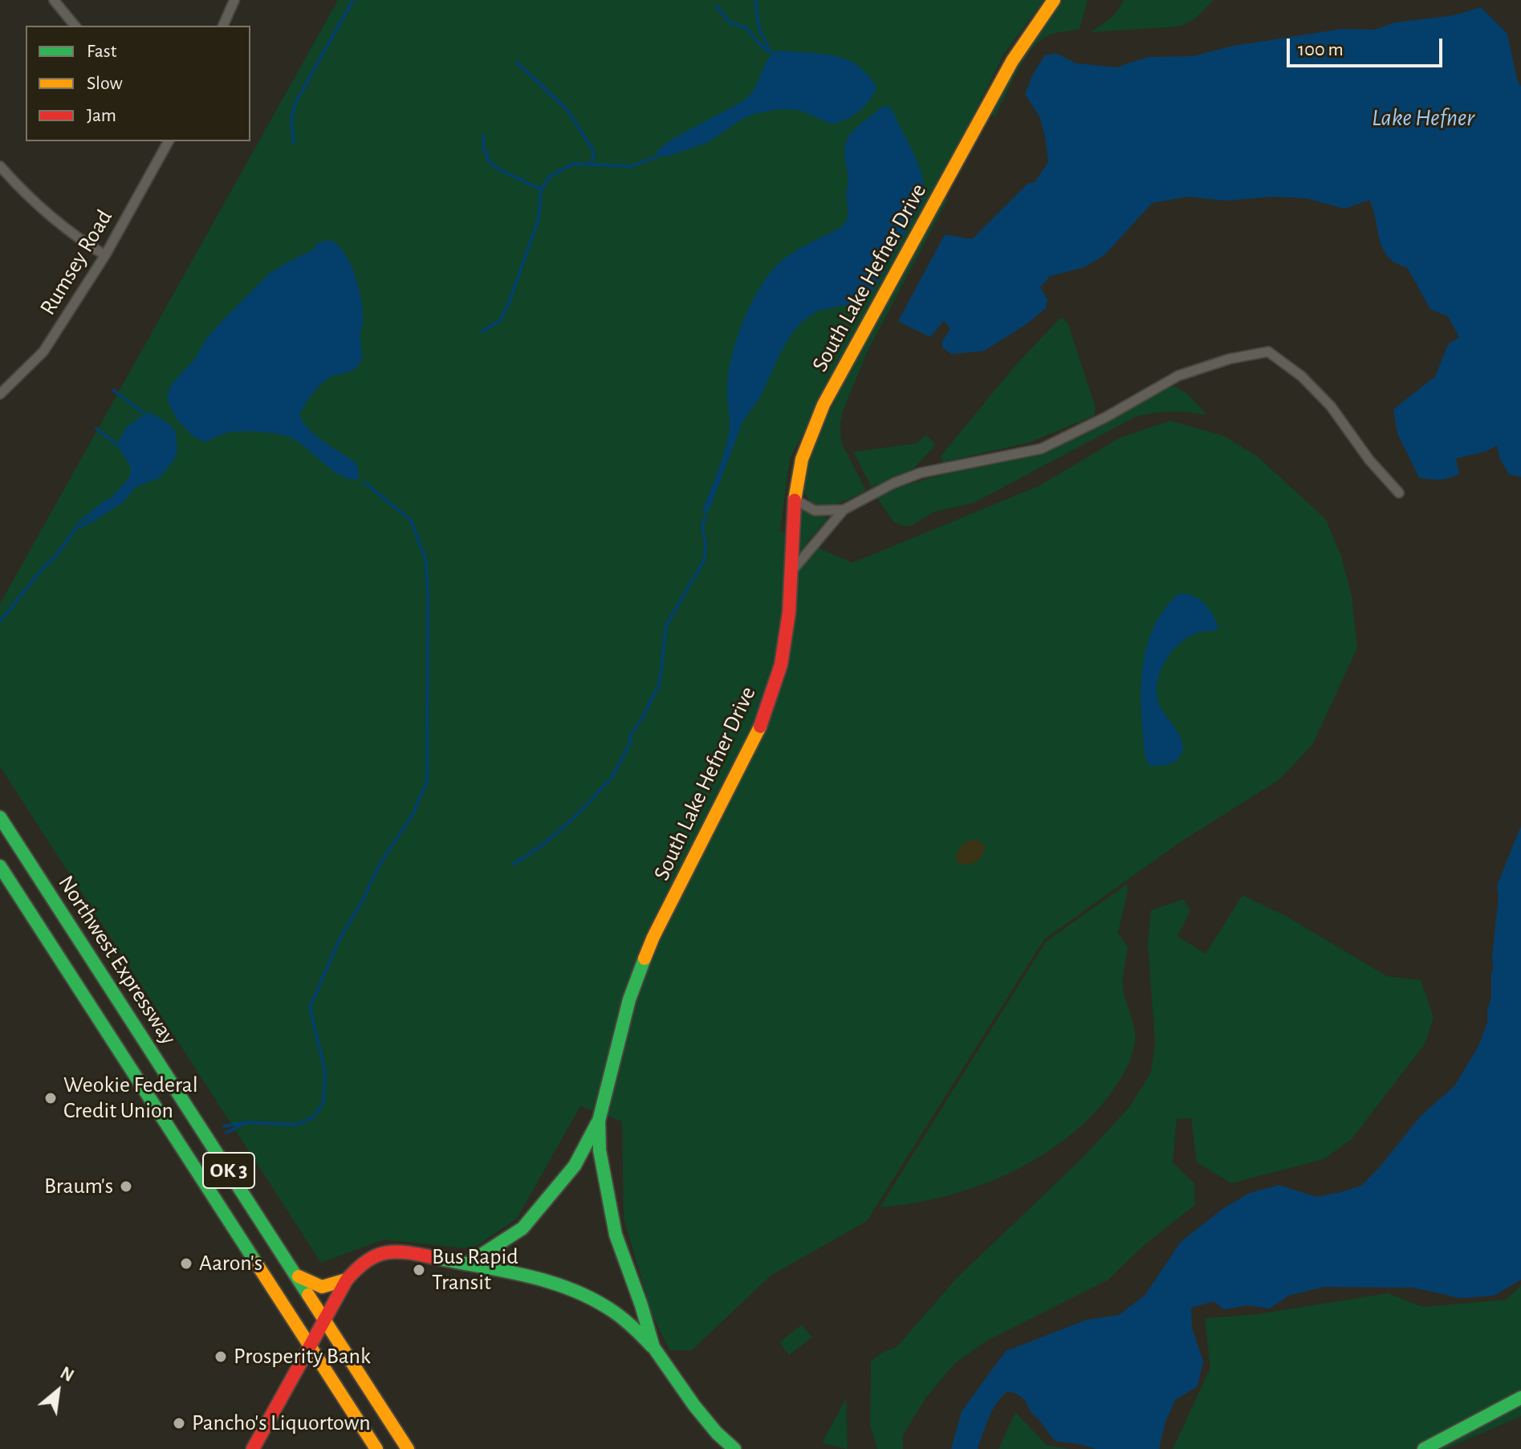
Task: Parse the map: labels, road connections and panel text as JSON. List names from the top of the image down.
{
  "streets": {
    "main road": ["South Lake Hefner Drive", "Northwest Expressway", "OK 3"],
    "street": ["Rumsey Road"]
  },
  "water": ["Lake Hefner"],
  "places": [
    "Weokie Federal Credit Union",
    "Braum's",
    "Aaron's",
    "Bus Rapid Transit",
    "Prosperity Bank",
    "Pancho's Liquortown"
  ],
  "legend": ["Fast", "Slow", "Jam"],
  "scale_bar": "100 m",
  "north": "top right"
}
